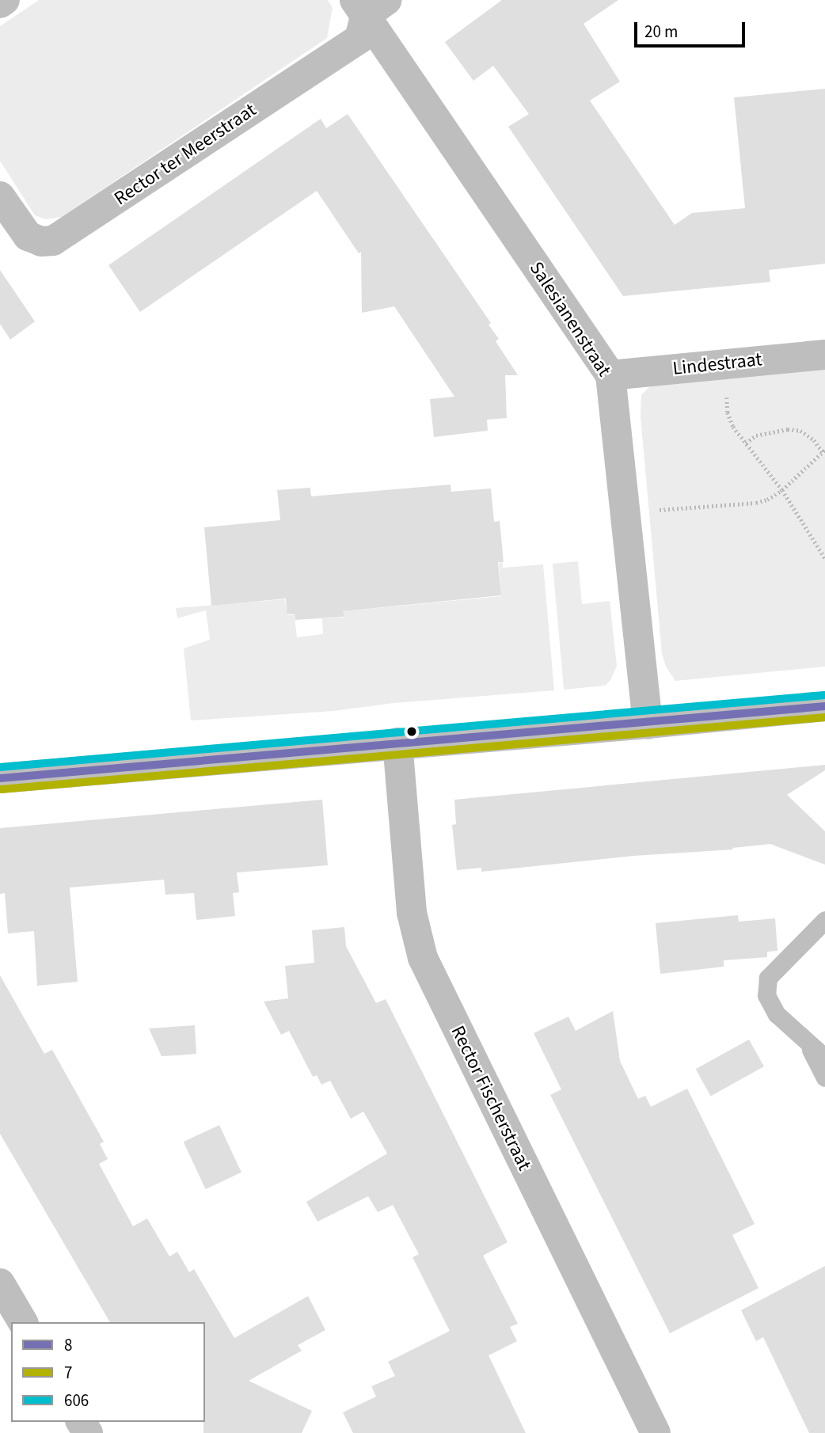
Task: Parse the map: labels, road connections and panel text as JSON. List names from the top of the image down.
{
  "streets": {
    "street": [
      "Rector ter Meerstraat",
      "Salesianenstraat",
      "Lindestraat",
      "Rector Fischerstraat"
    ]
  },
  "crossings": [
    ["Rector ter Meerstraat", "Salesianenstraat"],
    ["Salesianenstraat", "Lindestraat"]
  ],
  "lines": ["transit line 606", "transit line 8", "transit line 7"],
  "legend": ["8", "7", "606"],
  "scale_bar": "20 m"
}
